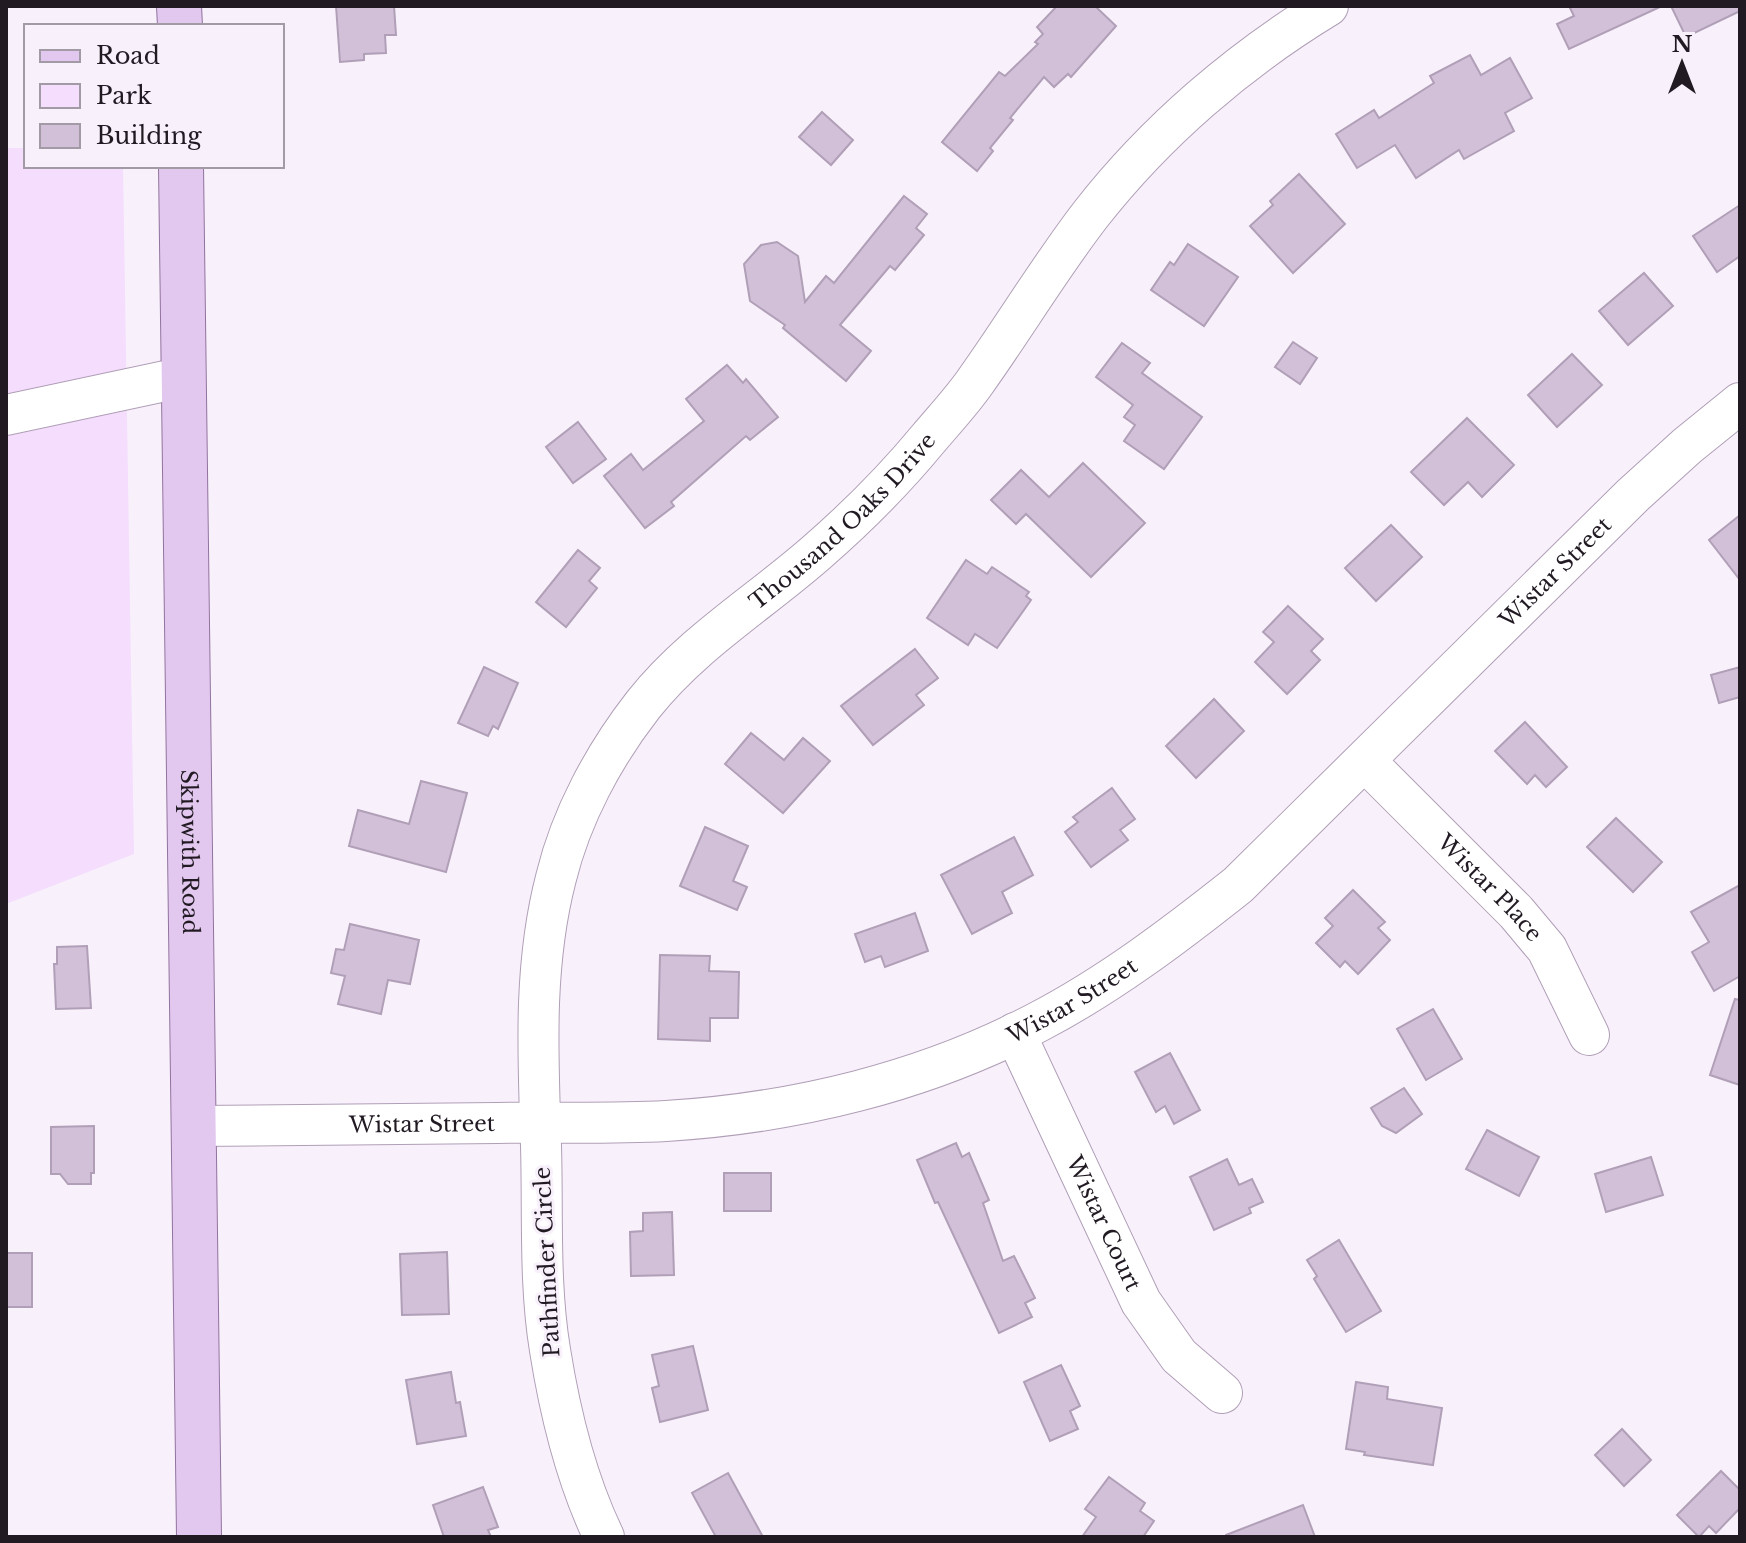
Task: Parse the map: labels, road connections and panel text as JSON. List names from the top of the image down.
{
  "streets": {
    "main road": ["Skipwith Road"],
    "street": [
      "Thousand Oaks Drive",
      "Wistar Street",
      "Wistar Place",
      "Wistar Court",
      "Pathfinder Circle"
    ]
  },
  "crossings": [
    ["Thousand Oaks Drive", "Wistar Street"],
    ["Thousand Oaks Drive", "Pathfinder Circle"],
    ["Wistar Street", "Skipwith Road"],
    ["Wistar Street", "Wistar Place"],
    ["Wistar Street", "Wistar Court"],
    ["Wistar Street", "Pathfinder Circle"]
  ],
  "legend": ["Road", "Park", "Building"],
  "north": "top"
}
